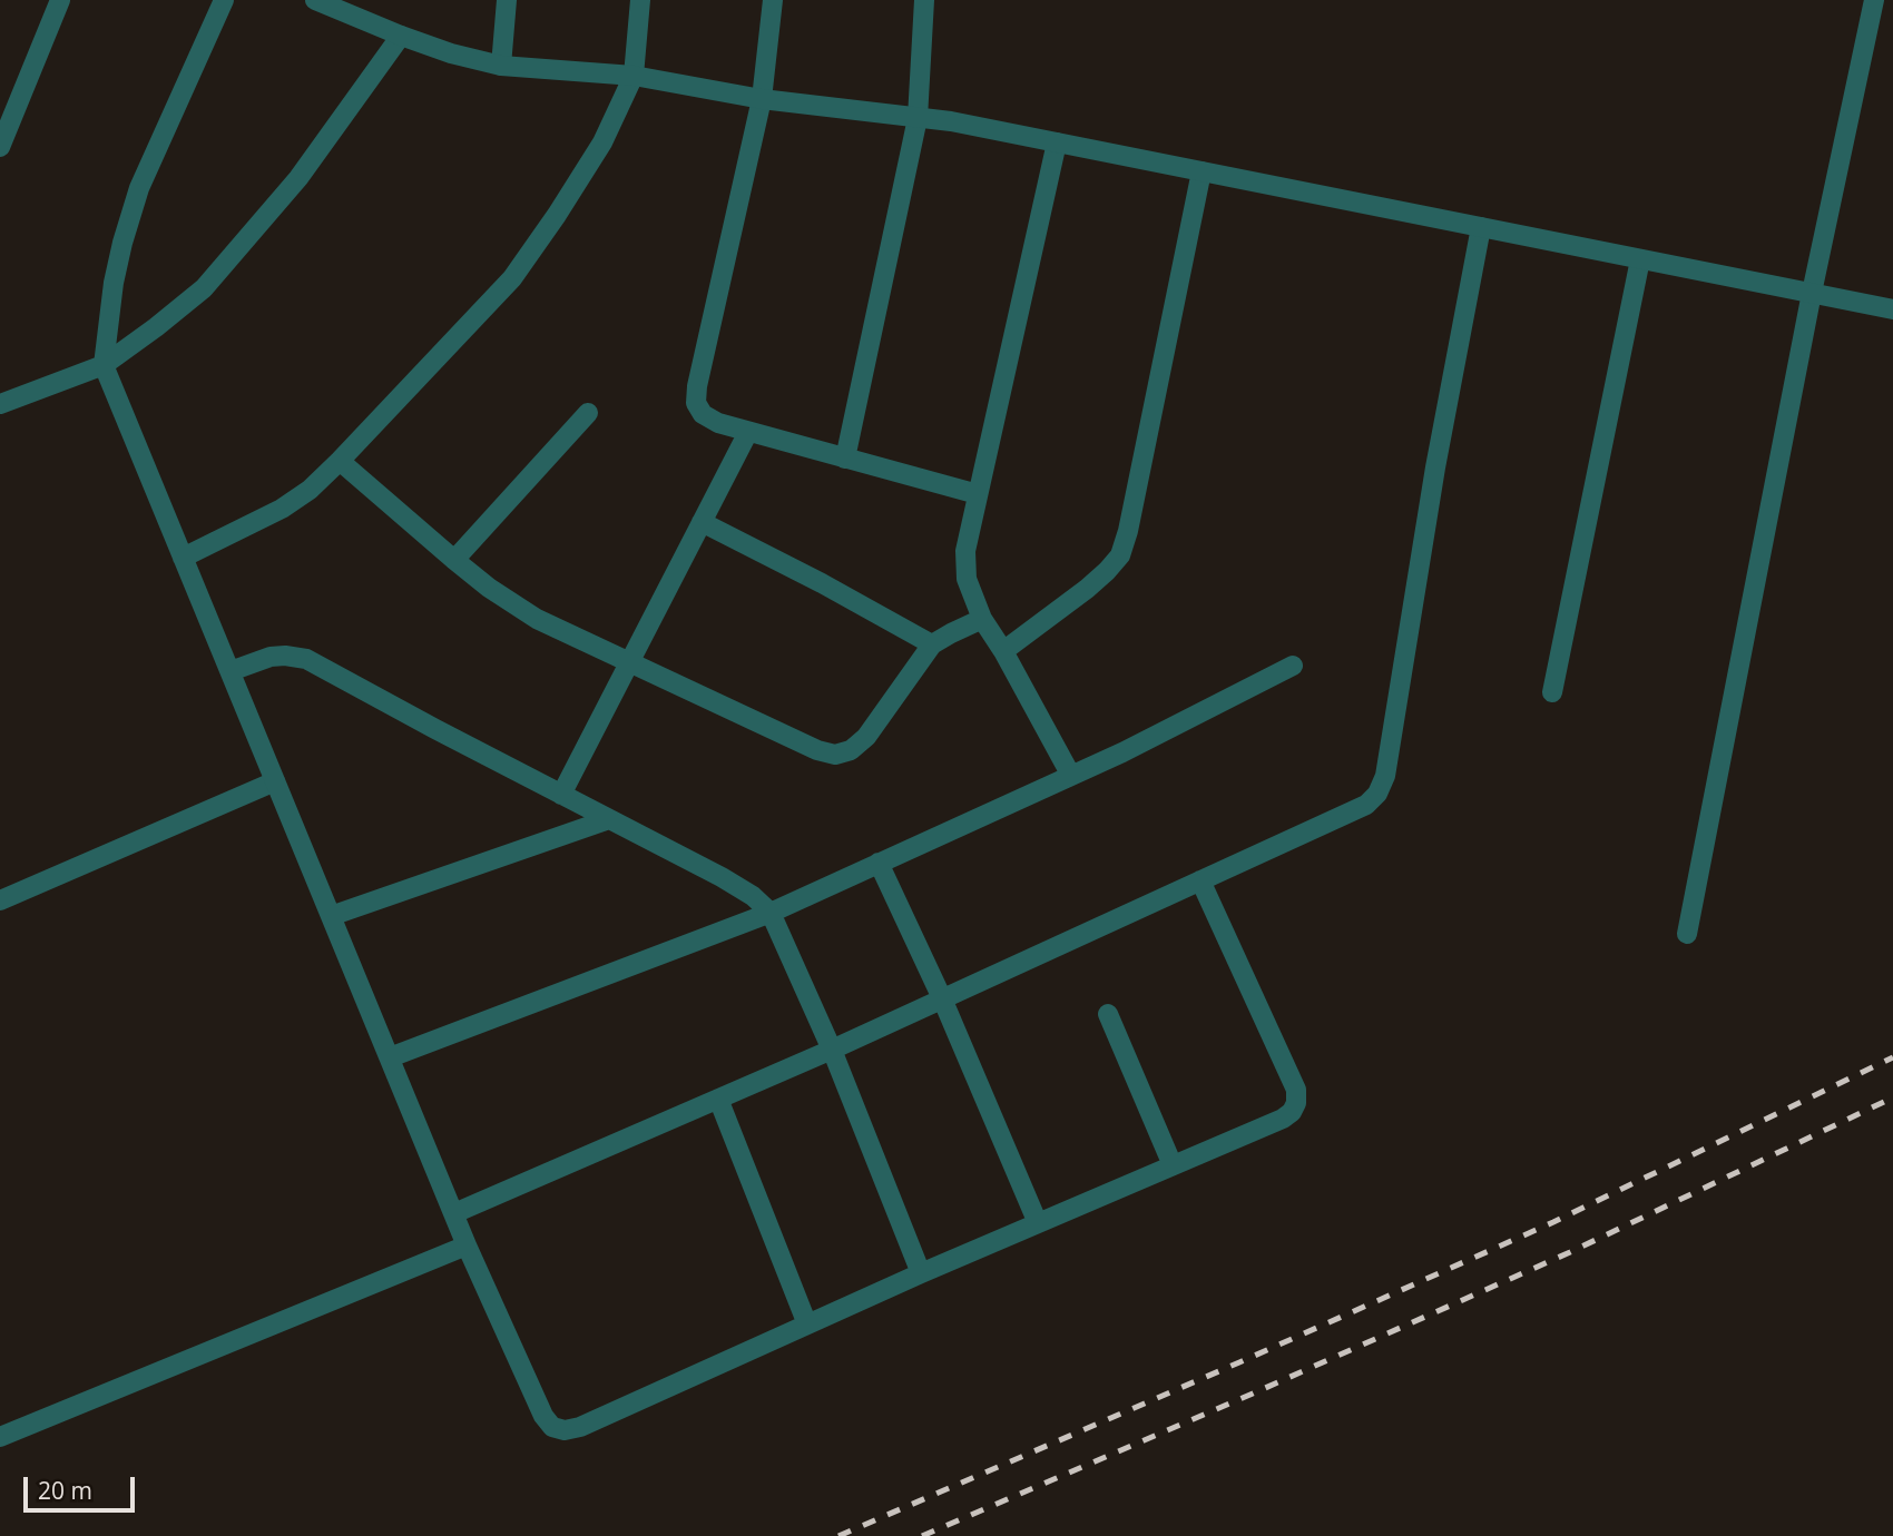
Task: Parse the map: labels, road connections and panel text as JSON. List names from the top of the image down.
{
  "scale_bar": "20 m"
}
